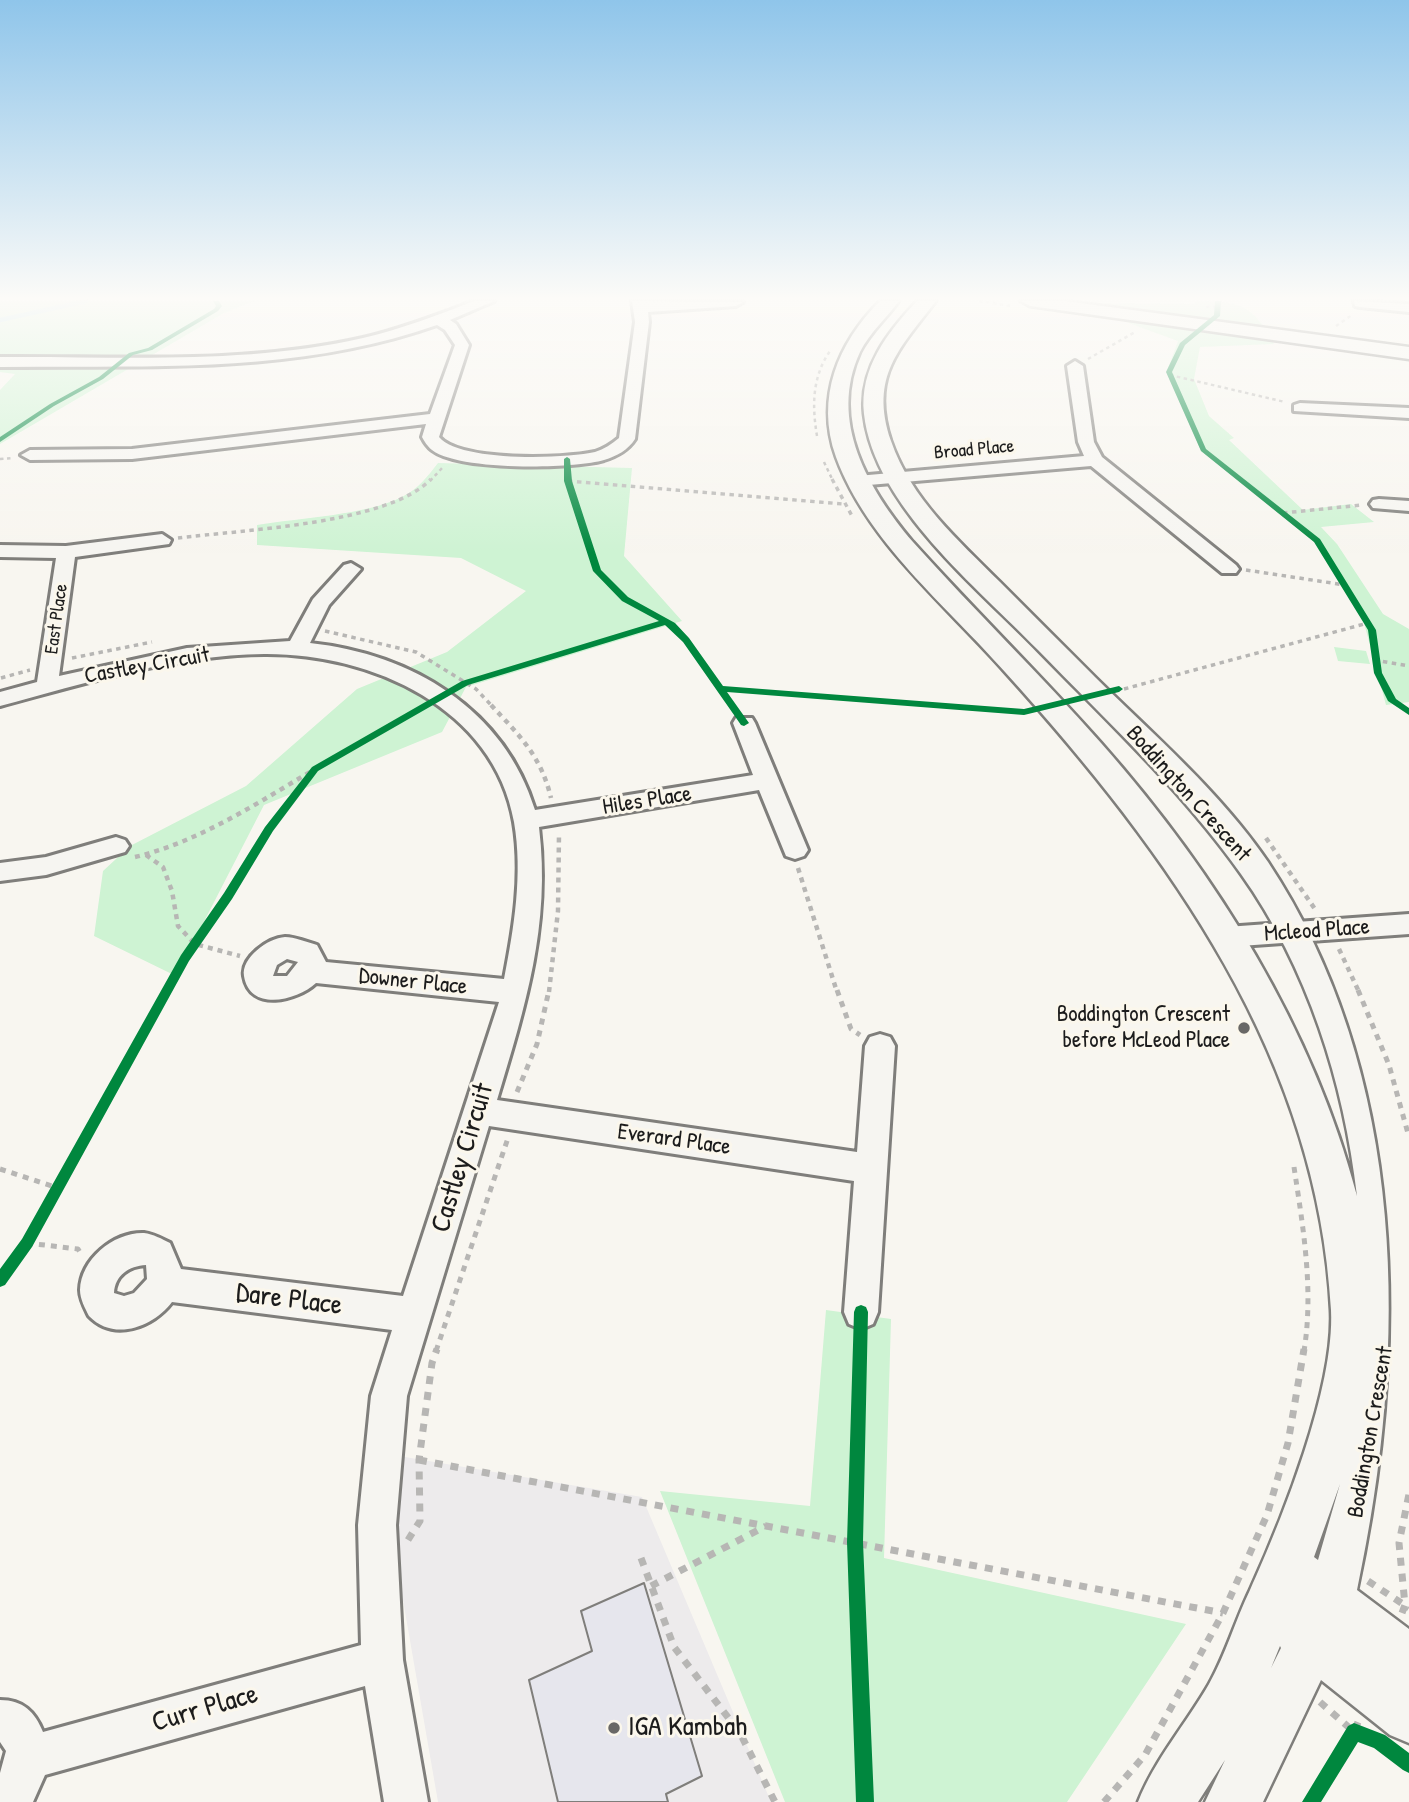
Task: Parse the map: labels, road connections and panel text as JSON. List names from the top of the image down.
{
  "streets": {
    "street": [
      "Broad Place",
      "East Place",
      "Castley Circuit",
      "Boddington Crescent",
      "Hiles Place",
      "Mcleod Place",
      "Downer Place",
      "Everard Place",
      "Dare Place",
      "Curr Place"
    ]
  },
  "crossings": [
    ["Broad Place", "Boddington Crescent"],
    ["East Place", "Castley Circuit"],
    ["Castley Circuit", "Hiles Place"],
    ["Castley Circuit", "Downer Place"],
    ["Castley Circuit", "Everard Place"],
    ["Castley Circuit", "Dare Place"],
    ["Castley Circuit", "Curr Place"],
    ["Boddington Crescent", "Mcleod Place"]
  ],
  "places": ["Boddington Crescent before McLeod Place", "IGA Kambah"]
}
